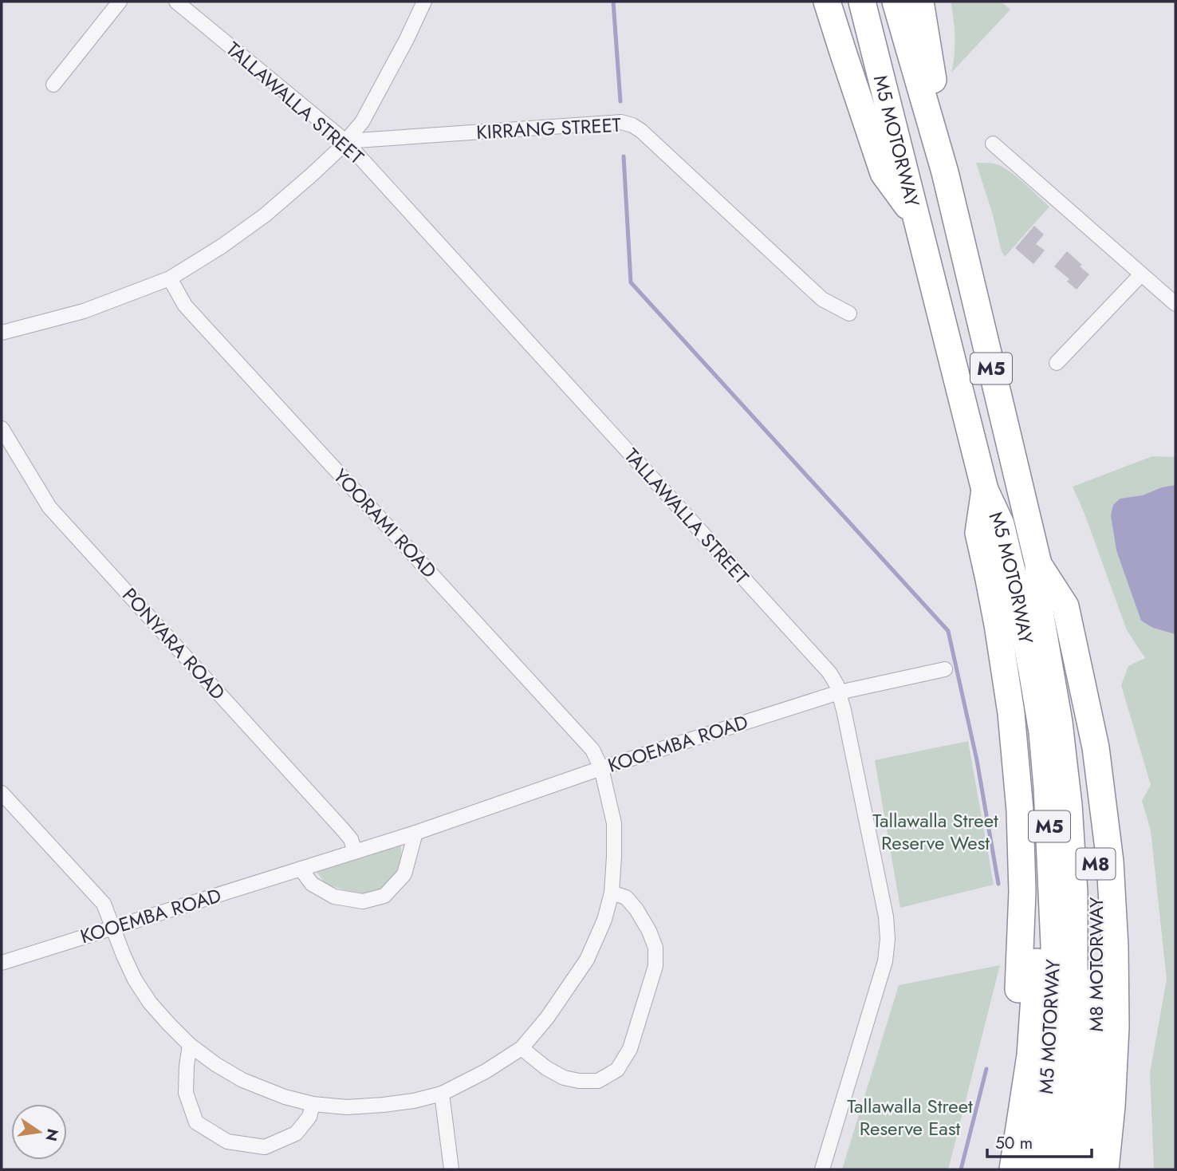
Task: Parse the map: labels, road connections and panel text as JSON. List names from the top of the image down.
{
  "streets": {
    "highway": [
      "M5 MOTORWAY",
      "M5",
      "M8",
      "M8 MOTORWAY"
    ],
    "street": [
      "TALLAWALLA STREET",
      "KIRRANG STREET",
      "YOORAMI ROAD",
      "PONYARA ROAD",
      "KOOEMBA ROAD"
    ]
  },
  "crossings": [
    ["TALLAWALLA STREET", "KIRRANG STREET"],
    ["TALLAWALLA STREET", "KOOEMBA ROAD"],
    ["M5 MOTORWAY", "M8 MOTORWAY"],
    ["YOORAMI ROAD", "KOOEMBA ROAD"],
    ["PONYARA ROAD", "KOOEMBA ROAD"]
  ],
  "parks": ["Tallawalla Street Reserve West", "Tallawalla Street Reserve East"],
  "scale_bar": "50 m",
  "north": "right"
}
